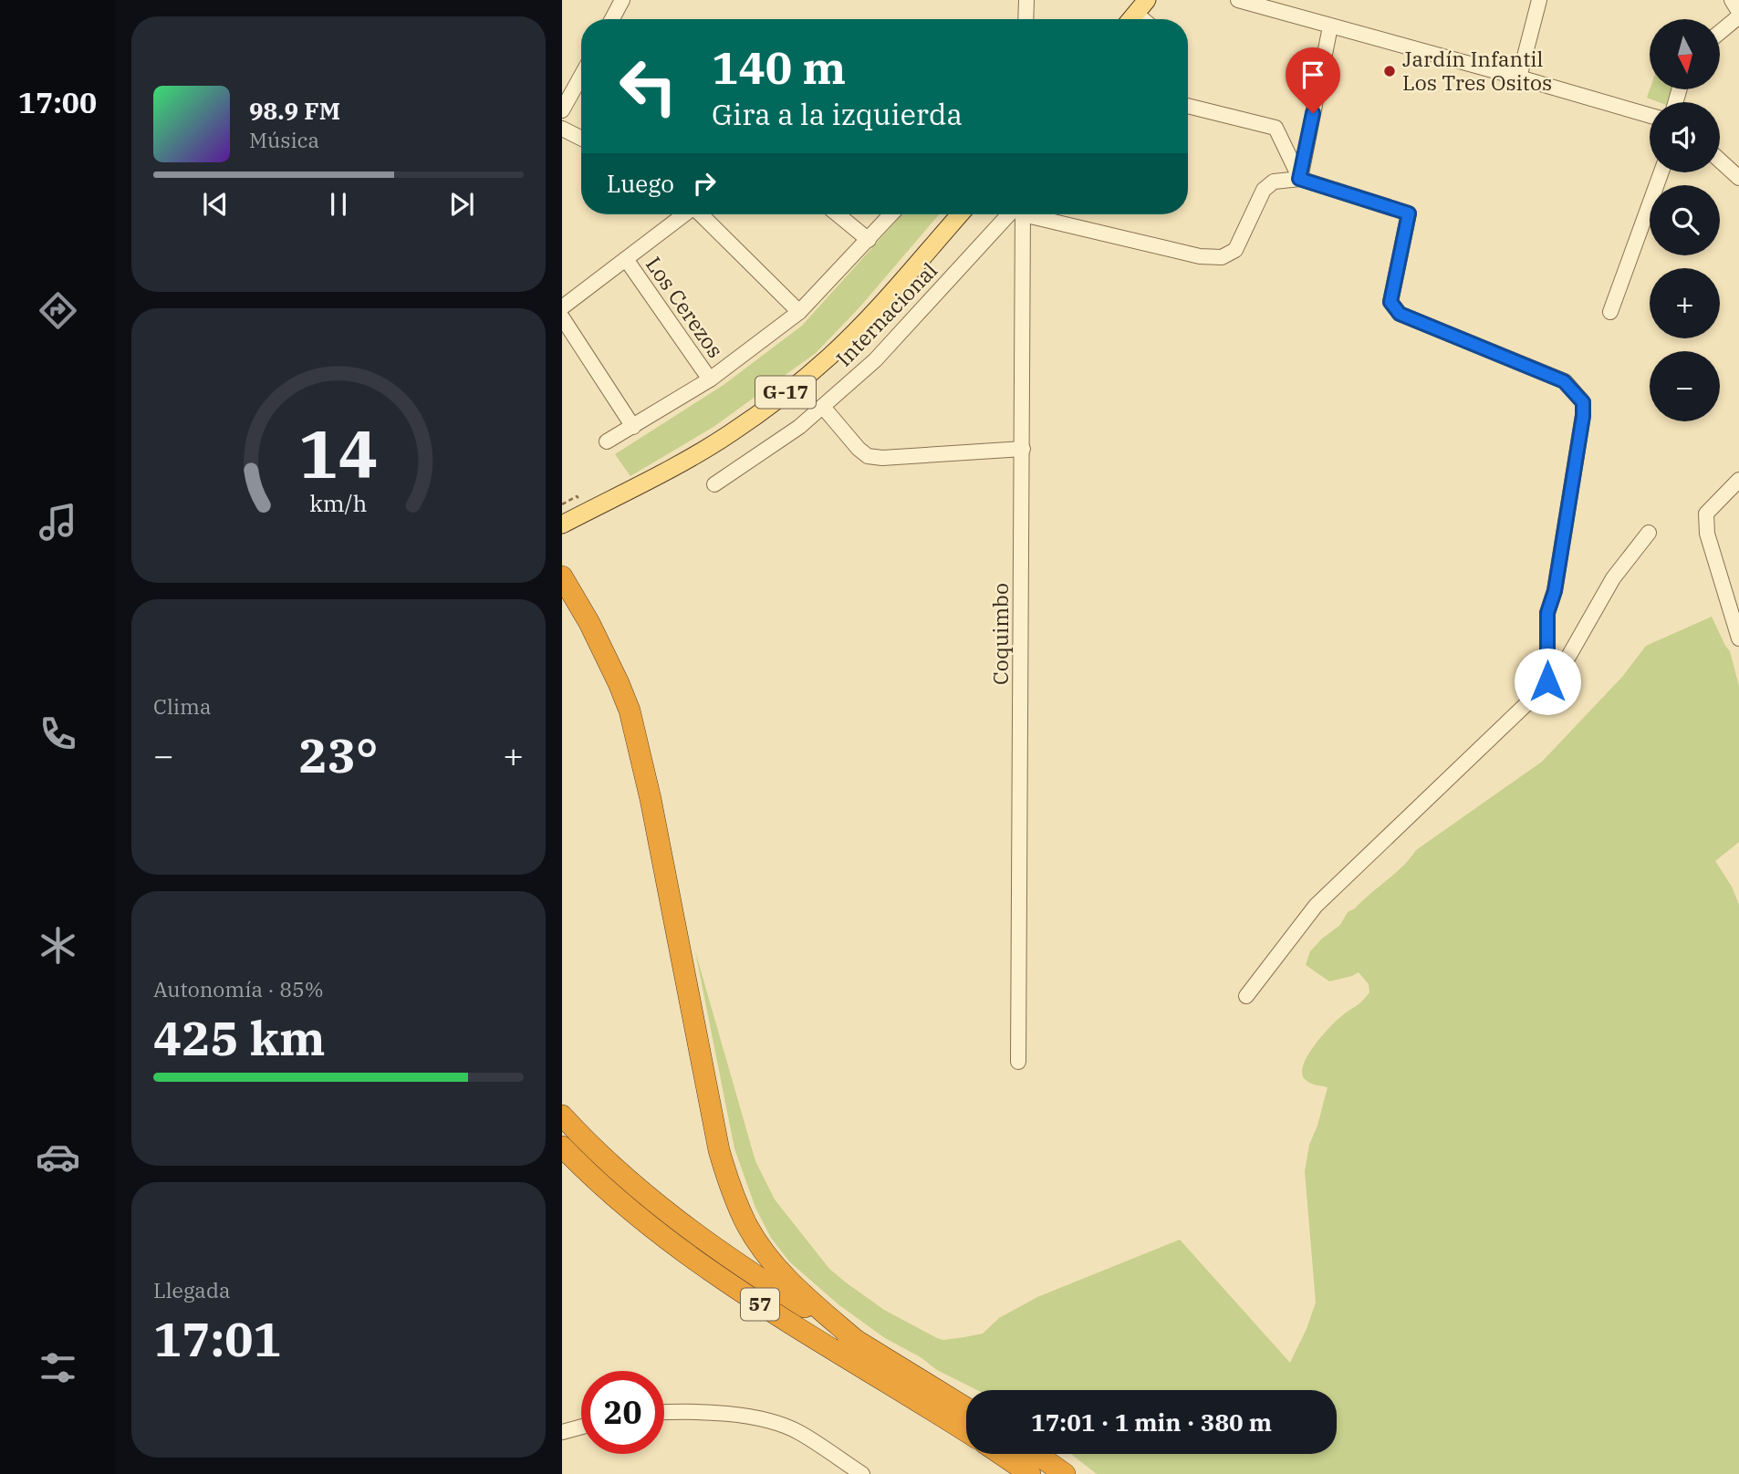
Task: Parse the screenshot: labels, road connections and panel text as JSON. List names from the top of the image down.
{
  "streets": {
    "highway": ["57"],
    "main road": ["G-17"],
    "street": ["Los Cerezos", "Internacional", "Coquimbo"]
  },
  "places": ["Jardín Infantil Los Tres Ositos"],
  "north": "bottom",
  "page": {
    "tabs": "17:00",
    "map_buttons": ["+", "−"],
    "turn": ["140 m", "Gira a la izquierda"],
    "song": ["98.9 FM", "Música"],
    "then": "Luego",
    "tile": [
      "Clima",
      ["Autonomía · 85%", "425 km"],
      ["Llegada", "17:01"]
    ],
    "heat": ["−", "23°", "+"],
    "limit": "20",
    "trip": "17:01 · 1 min · 380 m",
    "gauge": ["14", "km/h"]
  }
}
